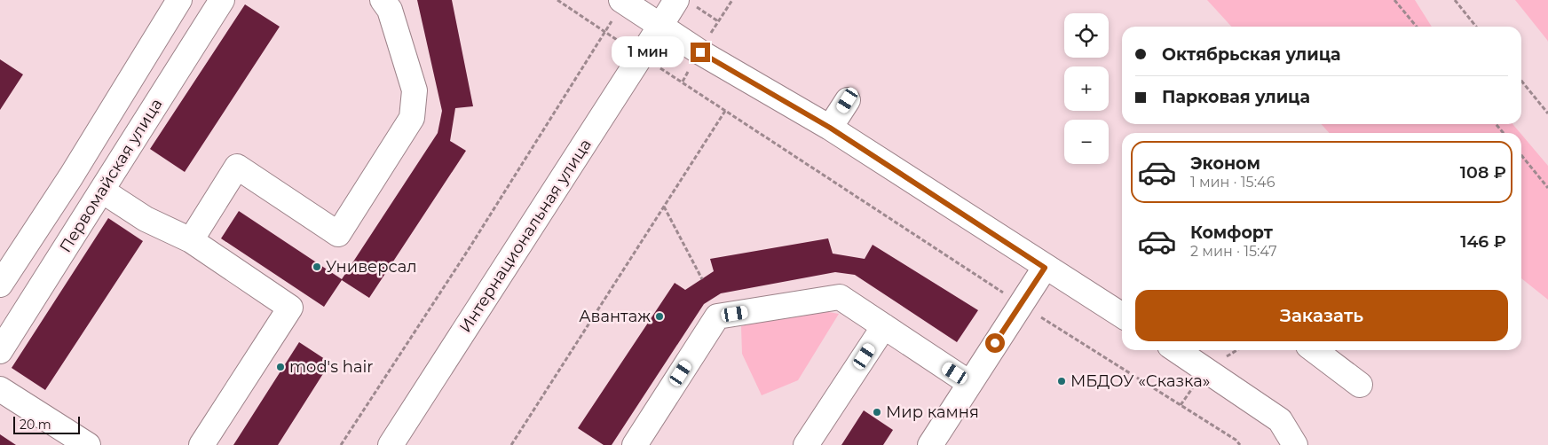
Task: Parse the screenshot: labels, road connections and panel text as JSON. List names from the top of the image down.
{
  "streets": {
    "street": ["Первомайская улица", "Интернациональная улица"]
  },
  "places": [
    "Универсал",
    "Авантаж",
    "mod's hair",
    "МБДОУ «Сказка»",
    "Мир камня"
  ],
  "scale_bar": "20 m",
  "page": {
    "map_buttons": ["+", "−"],
    "banner": ["Октябрьская улица", "Парковая улица"],
    "bubble": "1 мин",
    "list": [
      {
        "name": "Эконом",
        "note": "1 мин · 15:46",
        "value": "108 ₽"
      },
      {
        "name": "Комфорт",
        "note": "2 мин · 15:47",
        "value": "146 ₽"
      }
    ],
    "buttons": "Заказать",
    "scale": "20 m"
  }
}
